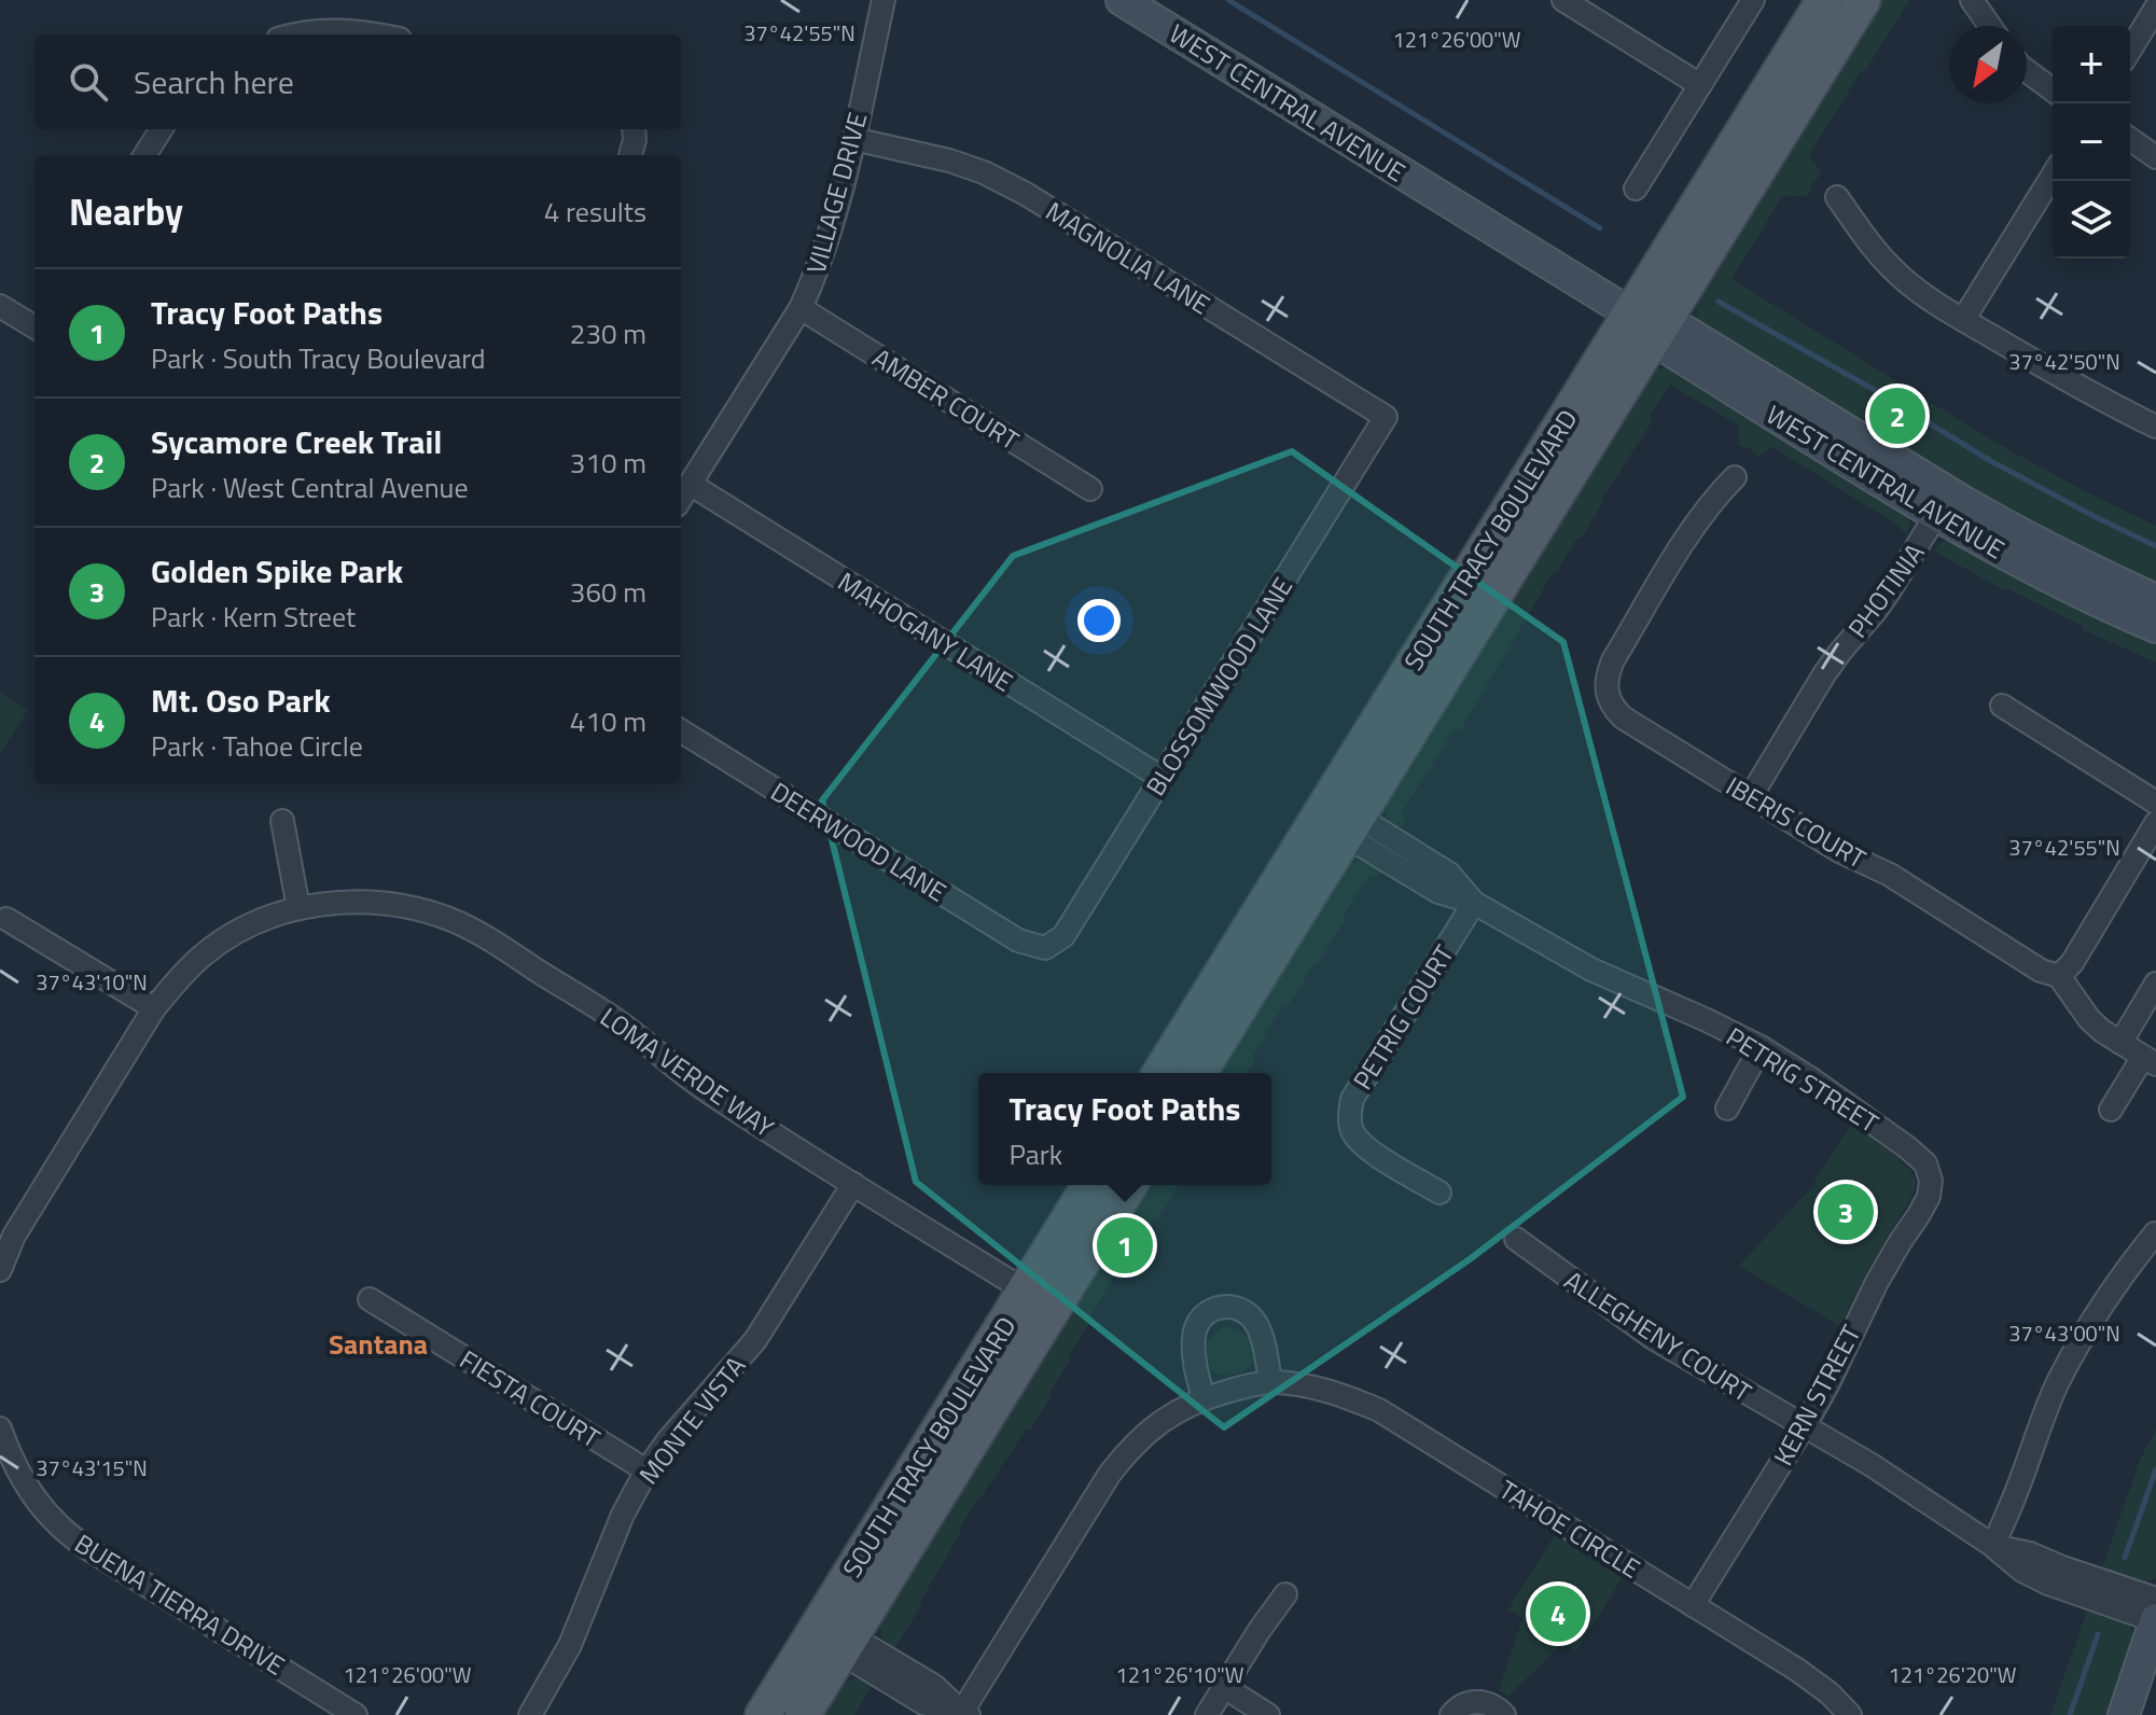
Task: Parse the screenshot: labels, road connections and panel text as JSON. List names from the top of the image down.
{
  "streets": {
    "main road": ["SOUTH TRACY BOULEVARD"],
    "street": [
      "WEST CENTRAL AVENUE",
      "VILLAGE DRIVE",
      "MAGNOLIA LANE",
      "AMBER COURT",
      "PHOTINIA",
      "MAHOGANY LANE",
      "BLOSSOMWOOD LANE",
      "IBERIS COURT",
      "DEERWOOD LANE",
      "PETRIG COURT",
      "LOMA VERDE WAY",
      "PETRIG STREET",
      "ALLEGHENY COURT",
      "KERN STREET",
      "FIESTA COURT",
      "MONTE VISTA",
      "TAHOE CIRCLE",
      "BUENA TIERRA DRIVE"
    ]
  },
  "crossings": [
    ["WEST CENTRAL AVENUE", "SOUTH TRACY BOULEVARD"],
    ["WEST CENTRAL AVENUE", "PHOTINIA"],
    ["VILLAGE DRIVE", "MAGNOLIA LANE"],
    ["VILLAGE DRIVE", "AMBER COURT"],
    ["VILLAGE DRIVE", "MAHOGANY LANE"],
    ["MAGNOLIA LANE", "BLOSSOMWOOD LANE"],
    ["SOUTH TRACY BOULEVARD", "LOMA VERDE WAY"],
    ["SOUTH TRACY BOULEVARD", "PETRIG STREET"],
    ["PHOTINIA", "IBERIS COURT"],
    ["MAHOGANY LANE", "BLOSSOMWOOD LANE"],
    ["BLOSSOMWOOD LANE", "DEERWOOD LANE"],
    ["PETRIG COURT", "PETRIG STREET"],
    ["LOMA VERDE WAY", "MONTE VISTA"],
    ["PETRIG STREET", "KERN STREET"],
    ["ALLEGHENY COURT", "KERN STREET"],
    ["KERN STREET", "TAHOE CIRCLE"],
    ["FIESTA COURT", "MONTE VISTA"]
  ],
  "districts": ["Santana"],
  "north": "bottom left",
  "page": {
    "map_buttons": ["+", "−"],
    "search": "Search here",
    "heading": ["Nearby", "4 results"],
    "list": [
      {
        "mark": "1",
        "name": "Tracy Foot Paths",
        "note": "Park · South Tracy Boulevard",
        "value": "230 m"
      },
      {
        "mark": "2",
        "name": "Sycamore Creek Trail",
        "note": "Park · West Central Avenue",
        "value": "310 m"
      },
      {
        "mark": "3",
        "name": "Golden Spike Park",
        "note": "Park · Kern Street",
        "value": "360 m"
      },
      {
        "mark": "4",
        "name": "Mt. Oso Park",
        "note": "Park · Tahoe Circle",
        "value": "410 m"
      }
    ],
    "pins": [
      "2",
      "3",
      "1",
      "4"
    ],
    "popup": ["Tracy Foot Paths", "Park"]
  },
  "coordinates": [
    "37°42'55\"N",
    "121°26'00\"W",
    "37°42'50\"N",
    "37°43'10\"N",
    "37°43'00\"N",
    "37°43'15\"N",
    "121°26'10\"W",
    "121°26'20\"W"
  ]
}
